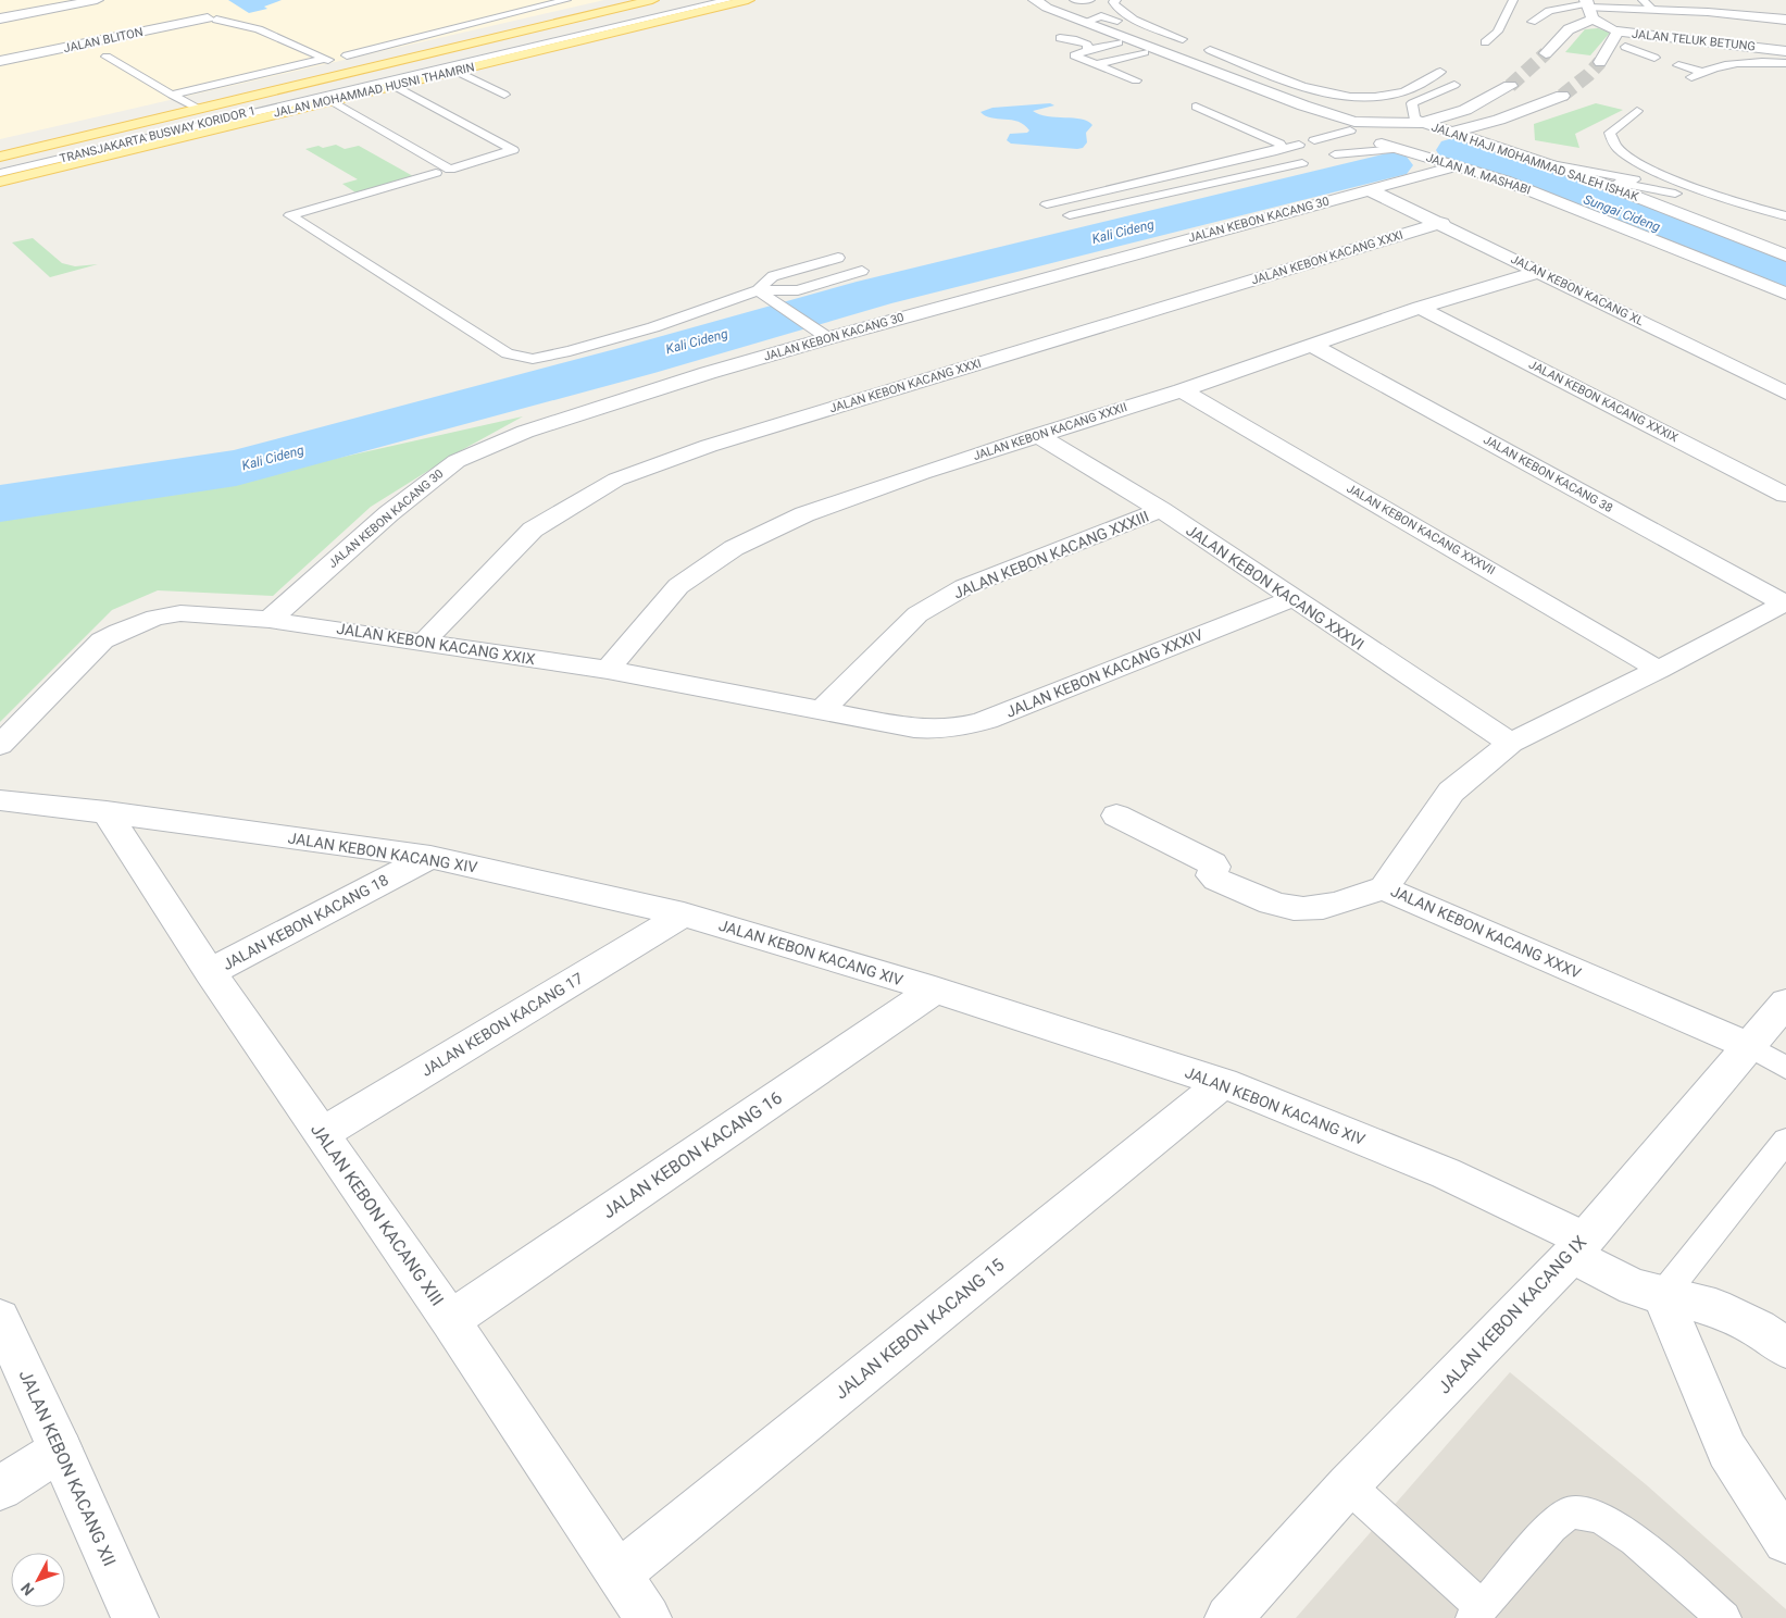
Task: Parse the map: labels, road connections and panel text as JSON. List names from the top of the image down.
{
  "streets": {
    "main road": ["JALAN MOHAMMAD HUSNI THAMRIN"],
    "street": [
      "JALAN BLITON",
      "JALAN TELUK BETUNG",
      "JALAN HAJI MOHAMMAD SALEH ISHAK",
      "JALAN M. MASHABI",
      "JALAN KEBON KACANG 30",
      "JALAN KEBON KACANG XXXI",
      "JALAN KEBON KACANG XL",
      "JALAN KEBON KACANG XXXIX",
      "JALAN KEBON KACANG XXXII",
      "JALAN KEBON KACANG 38",
      "JALAN KEBON KACANG XXXVII",
      "JALAN KEBON KACANG XXXIII",
      "JALAN KEBON KACANG XXXVI",
      "JALAN KEBON KACANG XXIX",
      "JALAN KEBON KACANG XXXIV",
      "JALAN KEBON KACANG XIV",
      "JALAN KEBON KACANG 18",
      "JALAN KEBON KACANG XXXV",
      "JALAN KEBON KACANG 17",
      "JALAN KEBON KACANG 16",
      "JALAN KEBON KACANG XIII",
      "JALAN KEBON KACANG IX",
      "JALAN KEBON KACANG 15",
      "JALAN KEBON KACANG XII"
    ],
    "lane": ["TRANSJAKARTA BUSWAY KORIDOR 1"]
  },
  "crossings": [
    ["JALAN M. MASHABI", "JALAN KEBON KACANG 30"],
    ["JALAN KEBON KACANG 30", "JALAN KEBON KACANG XL"],
    ["JALAN KEBON KACANG 30", "JALAN KEBON KACANG XXIX"],
    ["JALAN KEBON KACANG XXXI", "JALAN KEBON KACANG XL"],
    ["JALAN KEBON KACANG XXXI", "JALAN KEBON KACANG XXIX"],
    ["JALAN KEBON KACANG XL", "JALAN KEBON KACANG XXXII"],
    ["JALAN KEBON KACANG XXXIX", "JALAN KEBON KACANG XXXII"],
    ["JALAN KEBON KACANG XXXII", "JALAN KEBON KACANG 38"],
    ["JALAN KEBON KACANG XXXII", "JALAN KEBON KACANG XXXVII"],
    ["JALAN KEBON KACANG XXXII", "JALAN KEBON KACANG XXXVI"],
    ["JALAN KEBON KACANG XXXII", "JALAN KEBON KACANG XXIX"],
    ["JALAN KEBON KACANG 38", "JALAN KEBON KACANG XXXV"],
    ["JALAN KEBON KACANG XXXVII", "JALAN KEBON KACANG XXXV"],
    ["JALAN KEBON KACANG XXXIII", "JALAN KEBON KACANG XXXVI"],
    ["JALAN KEBON KACANG XXXIII", "JALAN KEBON KACANG XXIX"],
    ["JALAN KEBON KACANG XXXVI", "JALAN KEBON KACANG XXXIV"],
    ["JALAN KEBON KACANG XXXVI", "JALAN KEBON KACANG XXXV"],
    ["JALAN KEBON KACANG XXIX", "JALAN KEBON KACANG XXXIV"],
    ["JALAN KEBON KACANG XIV", "JALAN KEBON KACANG 18"],
    ["JALAN KEBON KACANG XIV", "JALAN KEBON KACANG 17"],
    ["JALAN KEBON KACANG XIV", "JALAN KEBON KACANG 16"],
    ["JALAN KEBON KACANG XIV", "JALAN KEBON KACANG XIII"],
    ["JALAN KEBON KACANG XIV", "JALAN KEBON KACANG IX"],
    ["JALAN KEBON KACANG XIV", "JALAN KEBON KACANG 15"],
    ["JALAN KEBON KACANG 18", "JALAN KEBON KACANG XIII"],
    ["JALAN KEBON KACANG XXXV", "JALAN KEBON KACANG IX"],
    ["JALAN KEBON KACANG 17", "JALAN KEBON KACANG XIII"],
    ["JALAN KEBON KACANG 16", "JALAN KEBON KACANG XIII"],
    ["JALAN KEBON KACANG XIII", "JALAN KEBON KACANG 15"]
  ],
  "water": ["Sungai Cideng", "Kali Cideng"],
  "north": "bottom left"
}
